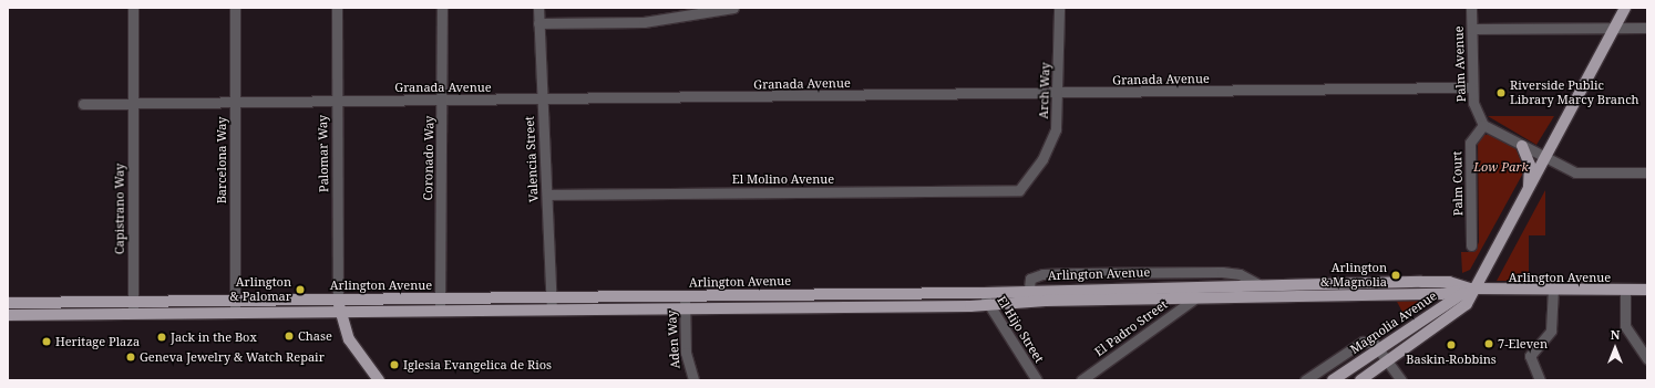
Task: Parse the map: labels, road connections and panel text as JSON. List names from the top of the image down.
{
  "streets": {
    "main road": ["Arlington Avenue", "Magnolia Avenue"],
    "street": [
      "Palm Avenue",
      "Granada Avenue",
      "Arch Way",
      "Palomar Way",
      "Coronado Way",
      "Valencia Street",
      "Barcelona Way",
      "El Molino Avenue",
      "Palm Court",
      "Capistrano Way",
      "El Padro Street",
      "El Hijo Street",
      "Aden Way"
    ]
  },
  "crossings": [
    ["Palm Avenue", "Granada Avenue"],
    ["Palm Avenue", "Palm Court"],
    ["Granada Avenue", "Arch Way"],
    ["Granada Avenue", "Palomar Way"],
    ["Granada Avenue", "Coronado Way"],
    ["Granada Avenue", "Valencia Street"],
    ["Granada Avenue", "Barcelona Way"],
    ["Granada Avenue", "Capistrano Way"],
    ["Arch Way", "El Molino Avenue"],
    ["Palomar Way", "Arlington Avenue"],
    ["Coronado Way", "Arlington Avenue"],
    ["Valencia Street", "El Molino Avenue"],
    ["Valencia Street", "Arlington Avenue"],
    ["Barcelona Way", "Arlington Avenue"],
    ["Capistrano Way", "Arlington Avenue"],
    ["Arlington Avenue", "Magnolia Avenue"],
    ["Arlington Avenue", "El Padro Street"],
    ["Arlington Avenue", "El Hijo Street"],
    ["Arlington Avenue", "Aden Way"]
  ],
  "parks": ["Low Park"],
  "places": [
    "Riverside Public Library Marcy Branch",
    "Arlington & Magnolia",
    "Arlington & Palomar",
    "Chase",
    "Jack in the Box",
    "Heritage Plaza",
    "7-Eleven",
    "Baskin-Robbins",
    "Geneva Jewelry & Watch Repair",
    "Iglesia Evangelica de Rios"
  ],
  "north": "top"
}
